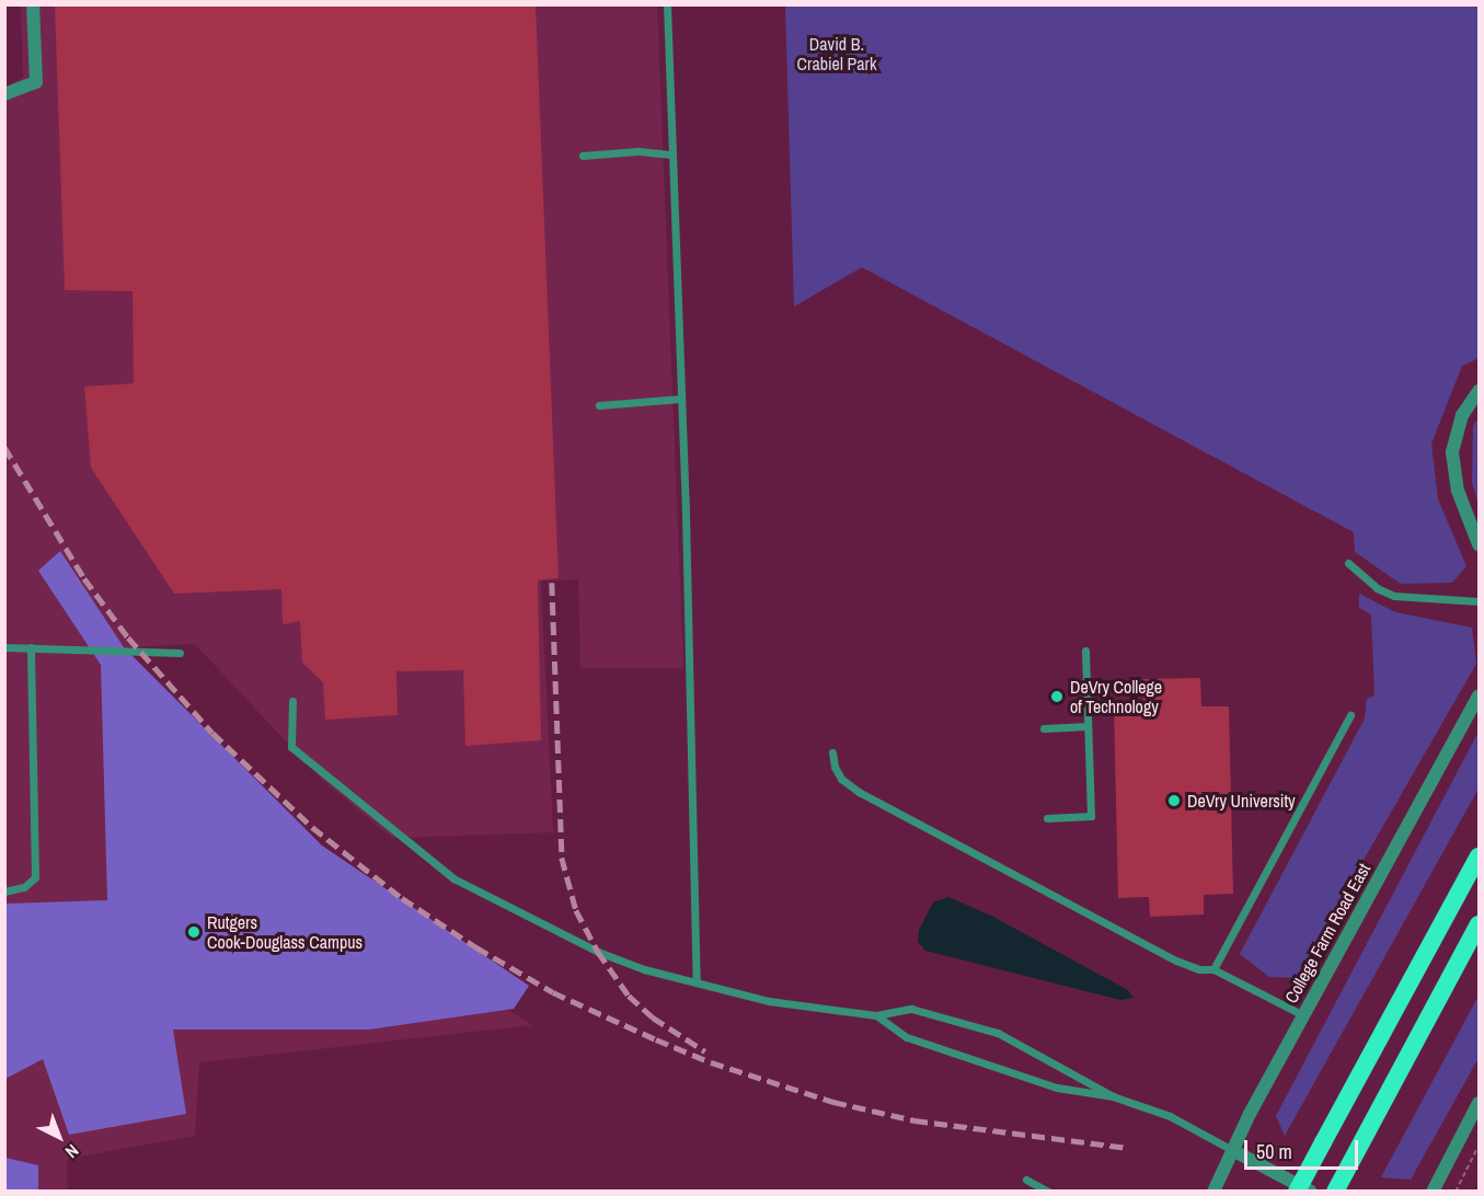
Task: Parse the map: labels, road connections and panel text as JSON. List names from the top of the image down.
{
  "streets": {
    "street": ["College Farm Road East"]
  },
  "parks": ["David B. Crabiel Park"],
  "places": ["DeVry College of Technology", "DeVry University", "Rutgers Cook-Douglass Campus"],
  "scale_bar": "50 m",
  "north": "bottom right"
}
